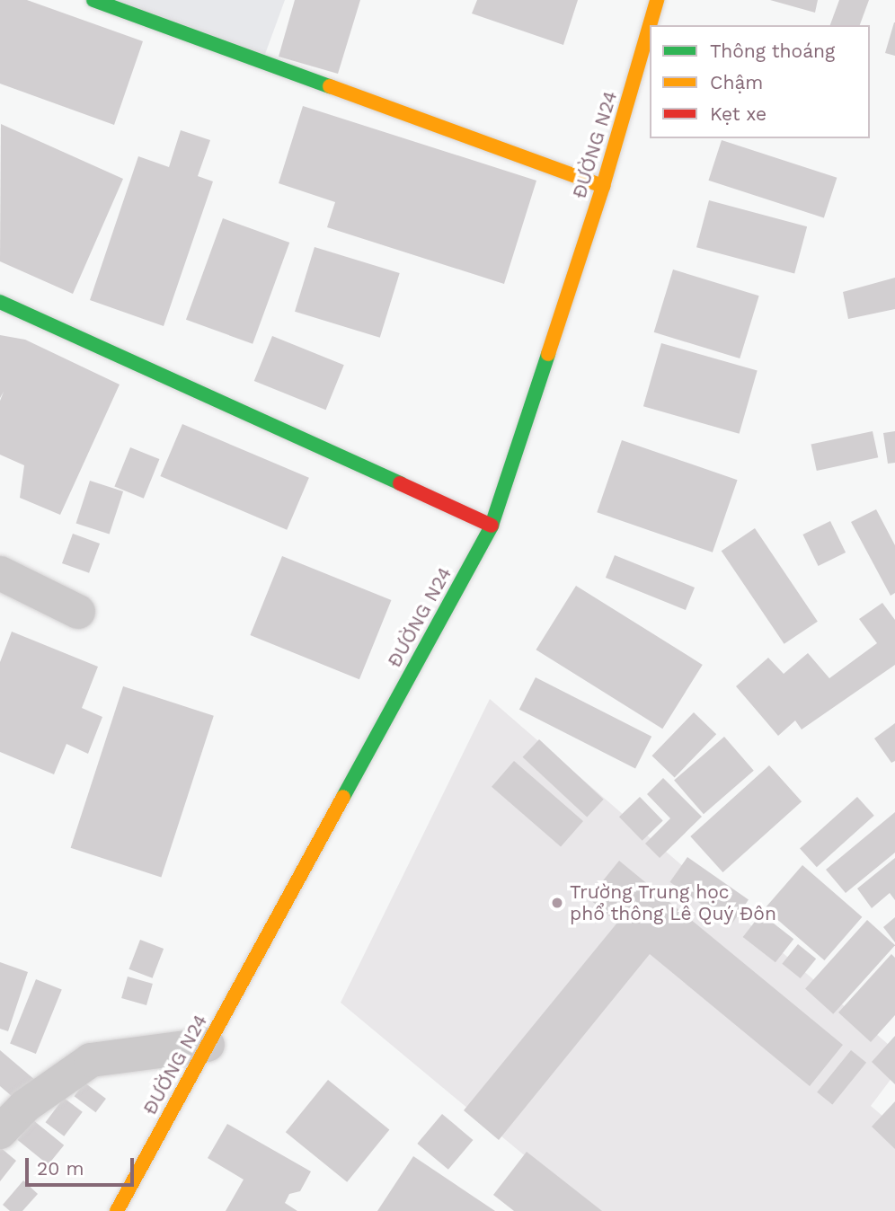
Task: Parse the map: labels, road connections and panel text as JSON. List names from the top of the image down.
{
  "streets": {
    "street": ["ĐƯỜNG N24"]
  },
  "places": ["Trường Trung học phổ thông Lê Quý Đôn"],
  "legend": ["Thông thoáng", "Chậm", "Kẹt xe"],
  "scale_bar": "20 m"
}
